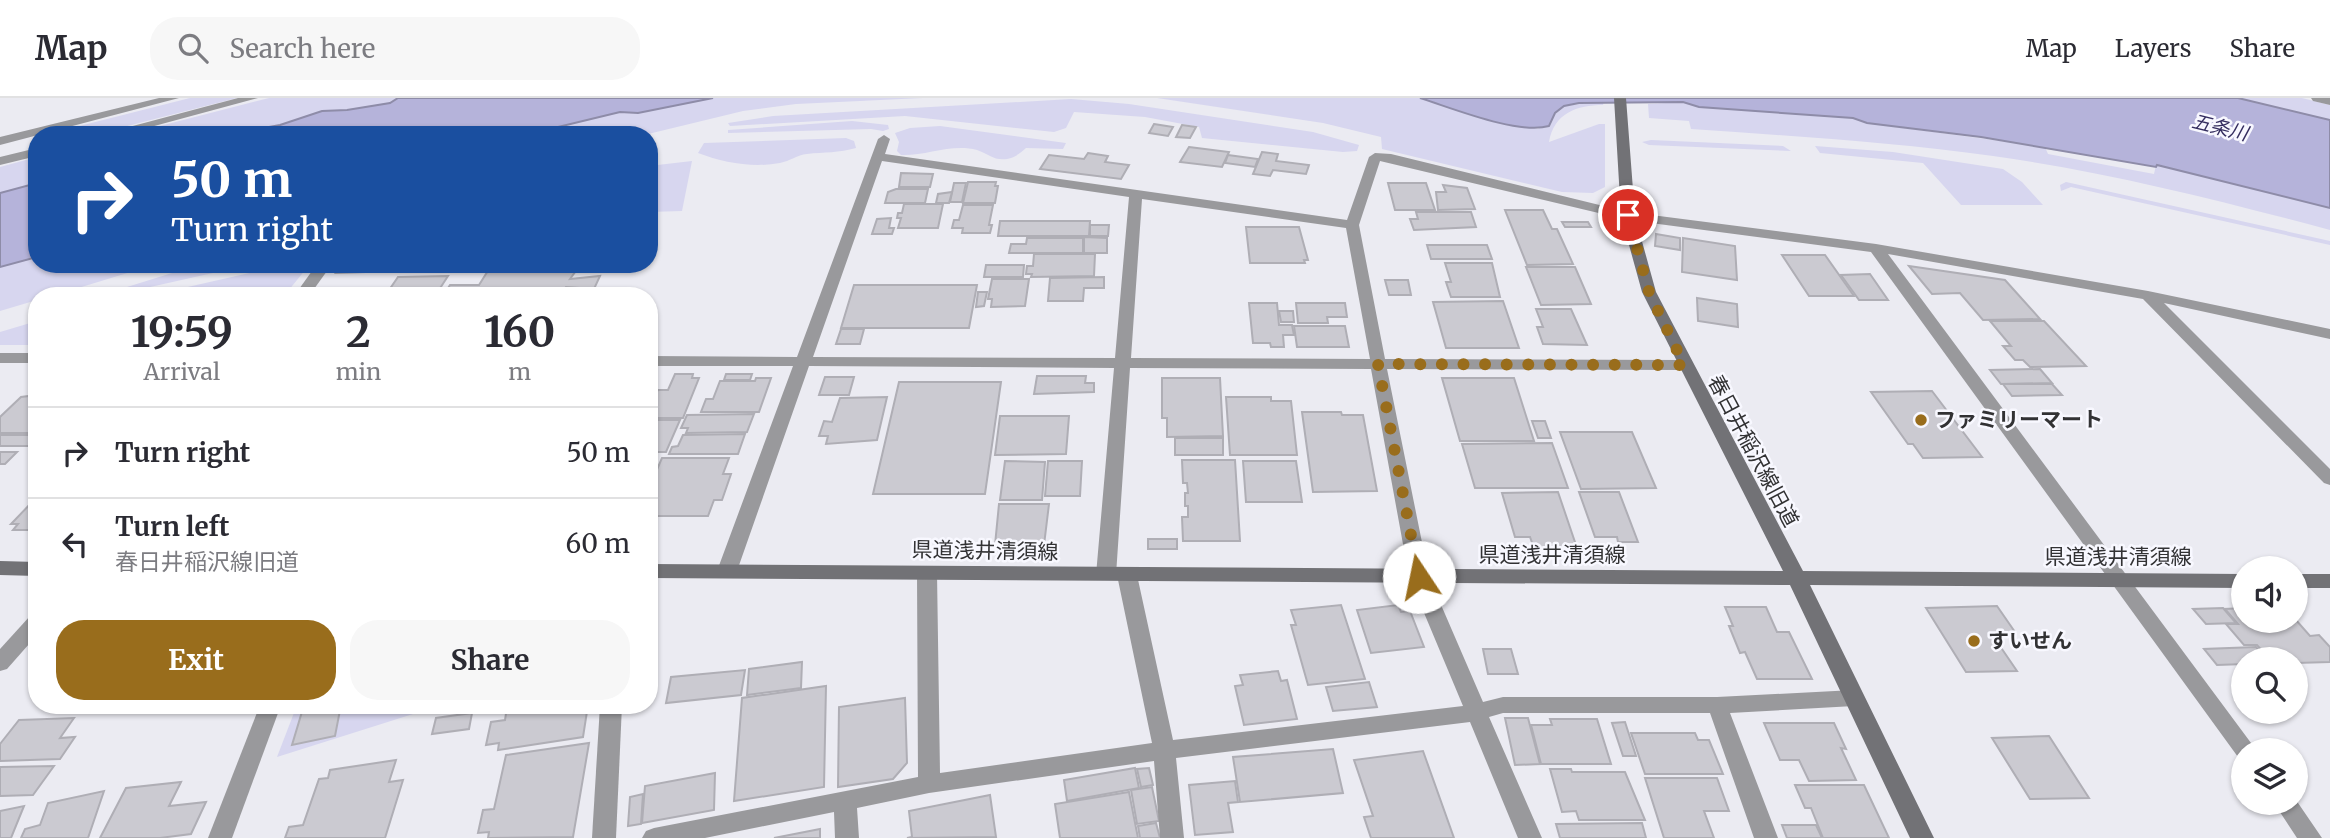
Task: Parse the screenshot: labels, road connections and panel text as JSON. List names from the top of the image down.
{
  "streets": {
    "main road": ["春日井稲沢線旧道", "県道浅井清須線"]
  },
  "crossings": [
    ["春日井稲沢線旧道", "県道浅井清須線"]
  ],
  "water": ["五条川"],
  "places": ["ファミリーマート", "すいせん"],
  "page": {
    "header": "Map",
    "search": "Search here",
    "nav": ["Map", "Layers", "Share"],
    "turn": ["50 m", "Turn right"],
    "eta": [
      "19:59",
      "Arrival",
      "2",
      "min",
      "160",
      "m"
    ],
    "list": [
      {
        "name": "Turn right",
        "value": "50 m"
      },
      {
        "name": "Turn left",
        "note": "春日井稲沢線旧道",
        "value": "60 m"
      }
    ],
    "buttons": ["Exit", "Share"]
  }
}
